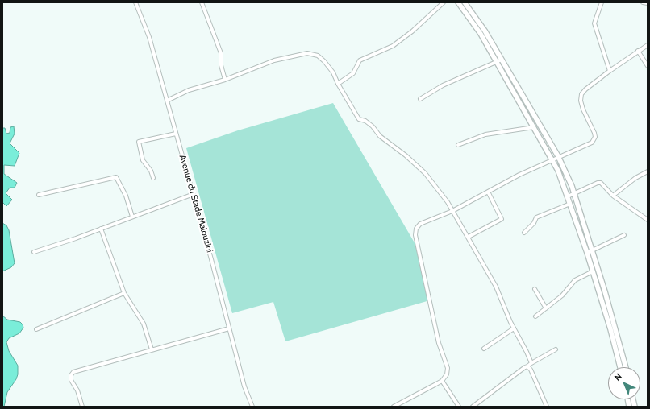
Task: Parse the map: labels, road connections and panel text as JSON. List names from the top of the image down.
{
  "streets": {
    "street": ["Avenue du Stade Malouzini"]
  },
  "north": "top left"
}
